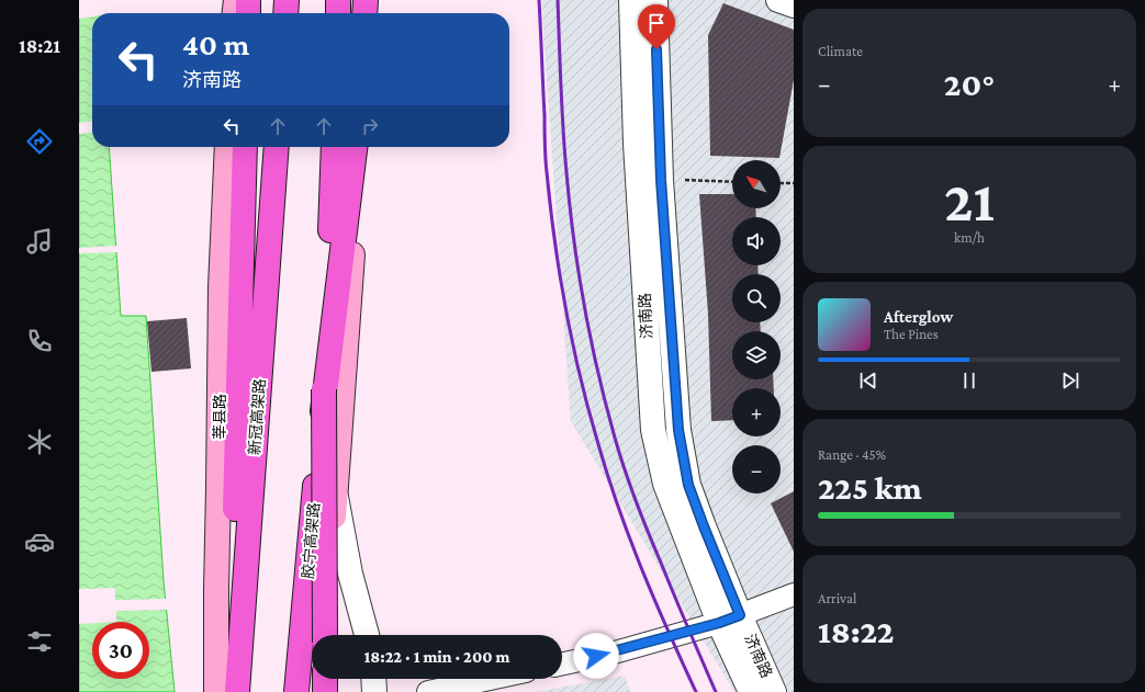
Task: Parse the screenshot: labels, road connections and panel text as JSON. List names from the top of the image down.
{
  "streets": {
    "highway": ["新冠高架路", "胶宁高架路"],
    "main road": ["莘县路"],
    "street": ["济南路"]
  },
  "north": "top left",
  "page": {
    "tabs": "18:21",
    "tile": [
      "Climate",
      ["21", "km/h"],
      ["Range · 45%", "225 km"],
      ["Arrival", "18:22"]
    ],
    "turn": ["40 m", "济南路"],
    "heat": ["−", "20°", "+"],
    "map_buttons": ["+", "−"],
    "song": ["Afterglow", "The Pines"],
    "limit": "30",
    "trip": "18:22 · 1 min · 200 m"
  }
}
